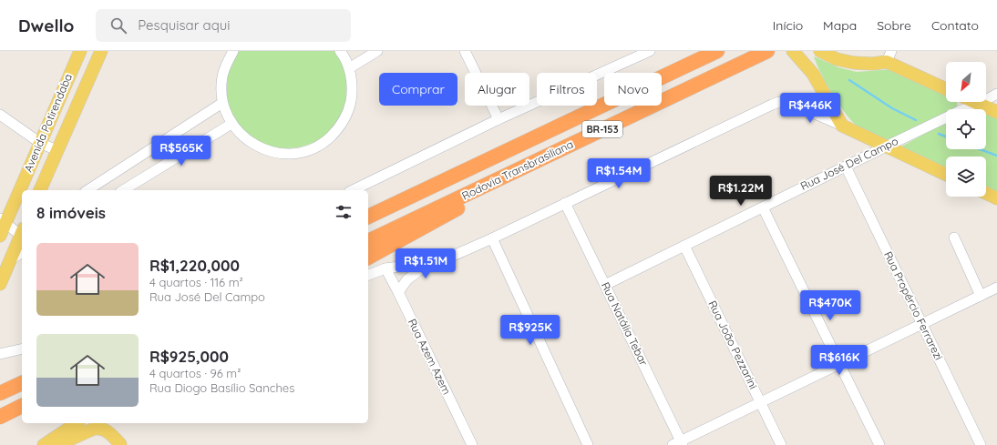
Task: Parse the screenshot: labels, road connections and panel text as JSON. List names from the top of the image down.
{
  "streets": {
    "highway": ["BR-153", "Rodovia Transbrasiliana"],
    "main road": ["Avenida Potirendaba"],
    "street": [
      "Rua José Del Campo",
      "Rua Propércio Ferrarezi",
      "Rua Natália Tebar",
      "Rua João Pezzarini",
      "Rua Azem Azem"
    ]
  },
  "crossings": [
    ["Rua José Del Campo", "Rua Propércio Ferrarezi"],
    ["Rua José Del Campo", "Rua Natália Tebar"],
    ["Rua José Del Campo", "Rua João Pezzarini"]
  ],
  "north": "bottom left",
  "page": {
    "header": "Dwello",
    "search": "Pesquisar aqui",
    "nav": [
      "Início",
      "Mapa",
      "Sobre",
      "Contato"
    ],
    "chip": [
      "Comprar",
      "Alugar",
      "Filtros",
      "Novo"
    ],
    "price": [
      "R$446K",
      "R$565K",
      "R$1.54M",
      "R$1.22M",
      "R$1.51M",
      "R$470K",
      "R$925K",
      "R$616K"
    ],
    "heading": "8 imóveis",
    "list": [
      {
        "name": "R$1,220,000",
        "note": "4 quartos · 116 m² · Rua José Del Campo"
      },
      {
        "name": "R$925,000",
        "note": "4 quartos · 96 m² · Rua Diogo Basílio Sanches"
      }
    ]
  }
}
